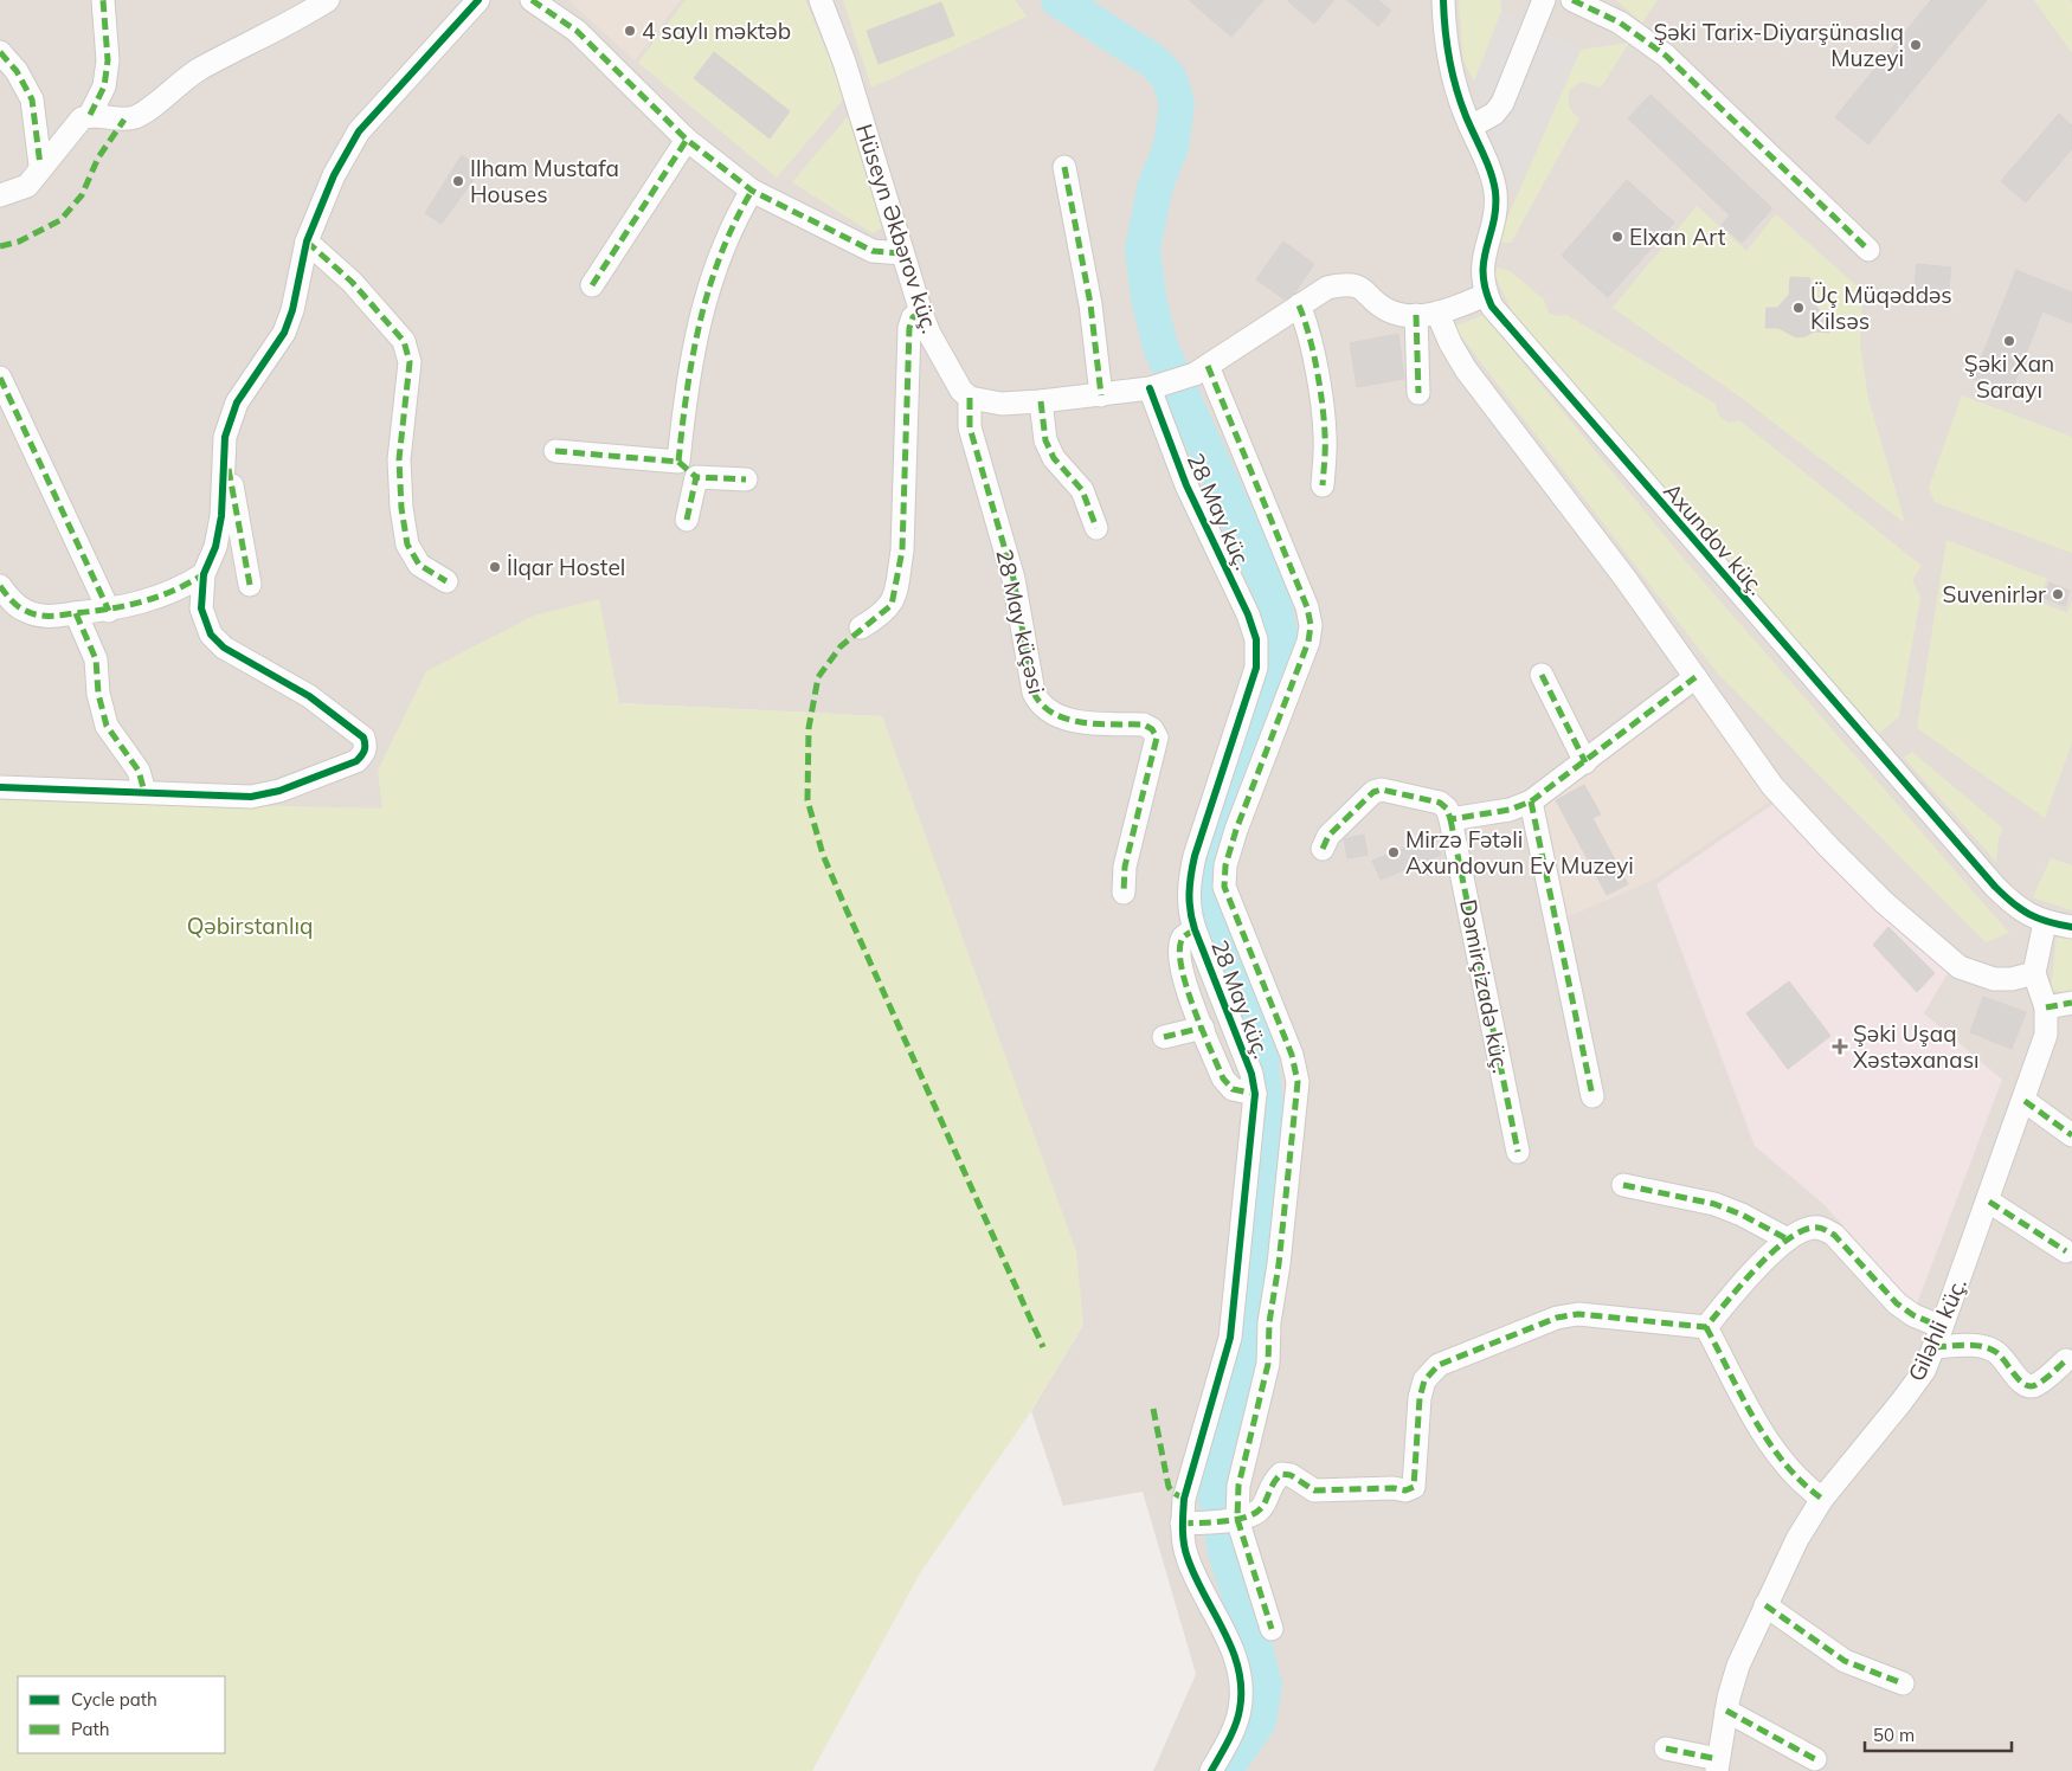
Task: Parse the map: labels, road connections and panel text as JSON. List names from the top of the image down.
{
  "streets": {
    "street": [
      "Hüseyn Əkbərov küç.",
      "28 May küç.",
      "Axundov küç.",
      "28 May küçəsi",
      "Dəmirçizadə küç.",
      "Giləhli küç."
    ]
  },
  "crossings": [
    ["Hüseyn Əkbərov küç.", "28 May küçəsi"]
  ],
  "parks": ["Qəbirstanlıq"],
  "places": {
    "other": [
      "4 saylı məktəb",
      "Şəki Tarix-Diyarşünaslıq Muzeyi",
      "Ilham Mustafa Houses",
      "Elxan Art",
      "Üç Müqəddəs Kilsəs",
      "Şəki Xan Sarayı",
      "İlqar Hostel",
      "Suvenirlər",
      "Mirzə Fətəli Axundovun Ev Muzeyi"
    ],
    "health": ["Şəki Uşaq Xəstəxanası"]
  },
  "legend": ["Cycle path", "Path"],
  "scale_bar": "50 m"
}
